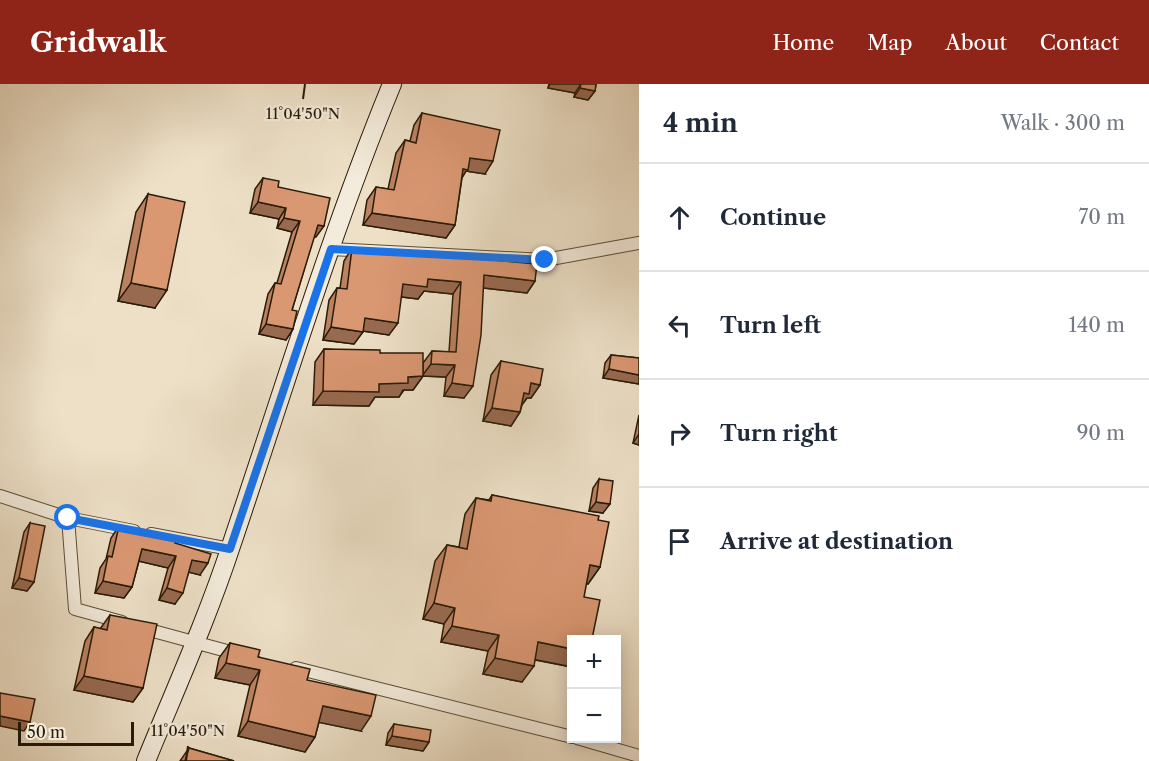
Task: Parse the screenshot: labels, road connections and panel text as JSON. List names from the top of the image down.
{
  "scale_bar": "50 m",
  "page": {
    "header": "Gridwalk",
    "nav": [
      "Home",
      "Map",
      "About",
      "Contact"
    ],
    "heading": ["4 min", "Walk · 300 m"],
    "list": [
      ["Continue", "70 m"],
      ["Turn left", "140 m"],
      ["Turn right", "90 m"],
      "Arrive at destination"
    ],
    "map_buttons": ["+", "−"],
    "scale": "50 m"
  },
  "coordinates": ["11°04'50\"N"]
}
